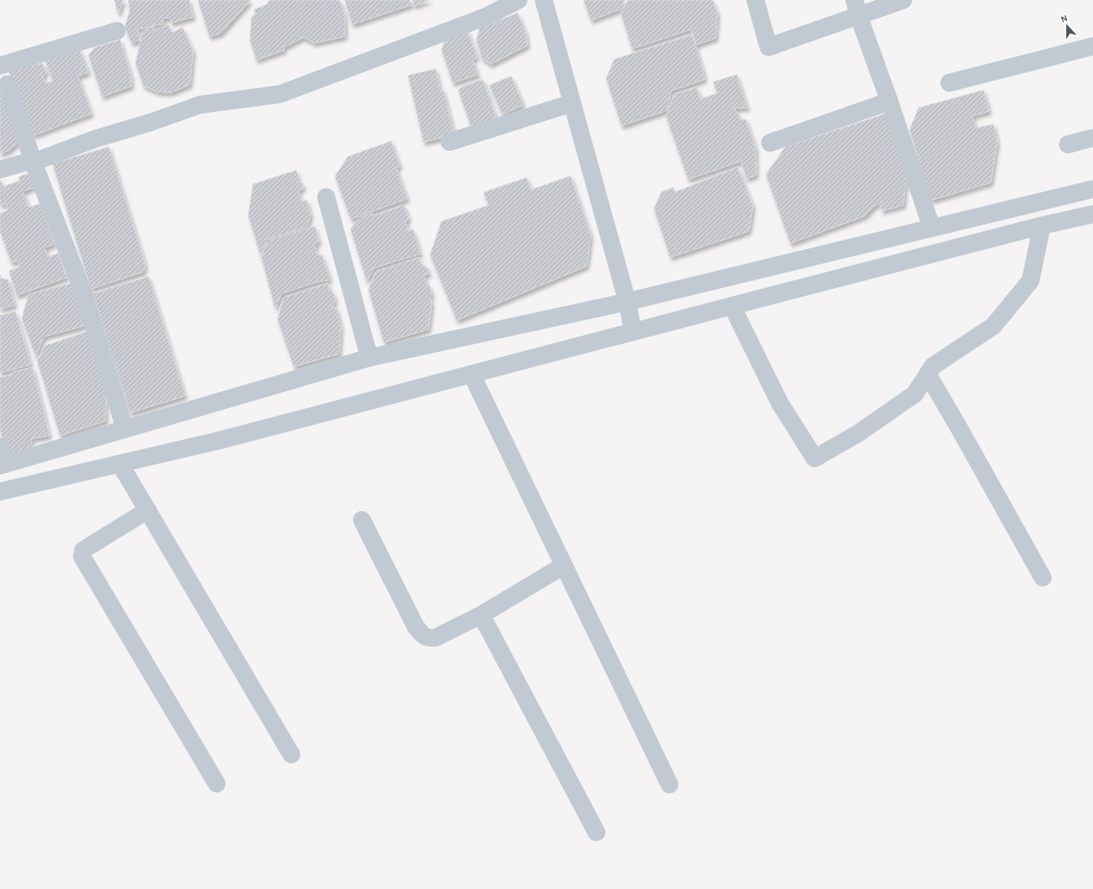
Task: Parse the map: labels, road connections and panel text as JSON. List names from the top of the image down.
{
  "north": "top"
}
